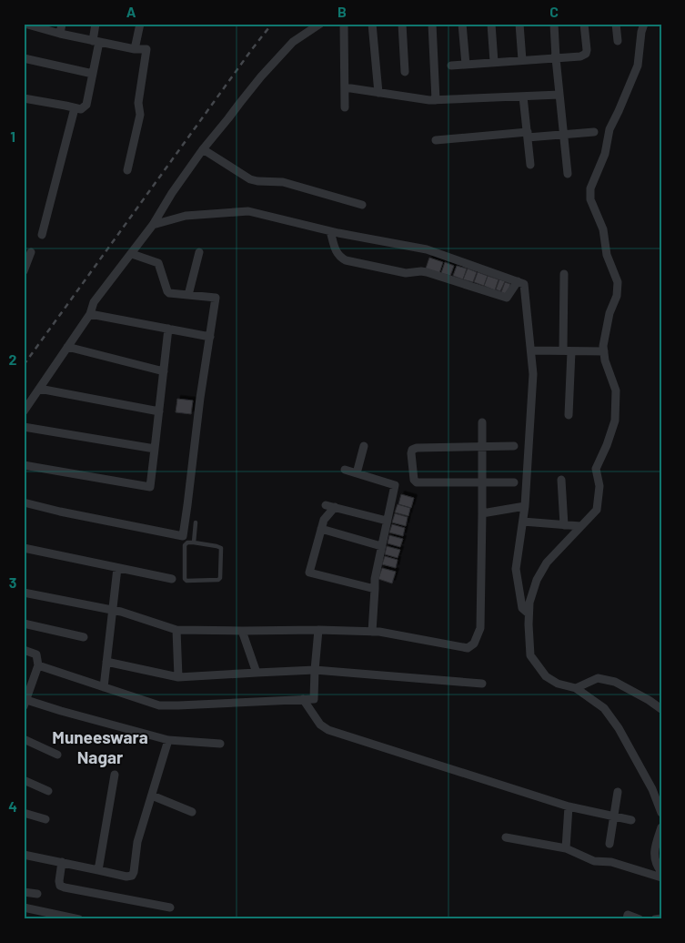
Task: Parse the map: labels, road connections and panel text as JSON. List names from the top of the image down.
{
  "districts": ["Muneeswara Nagar"],
  "grid": {
    "columns": ["A", "B", "C"],
    "rows": [
      "1",
      "2",
      "3",
      "4"
    ]
  }
}
